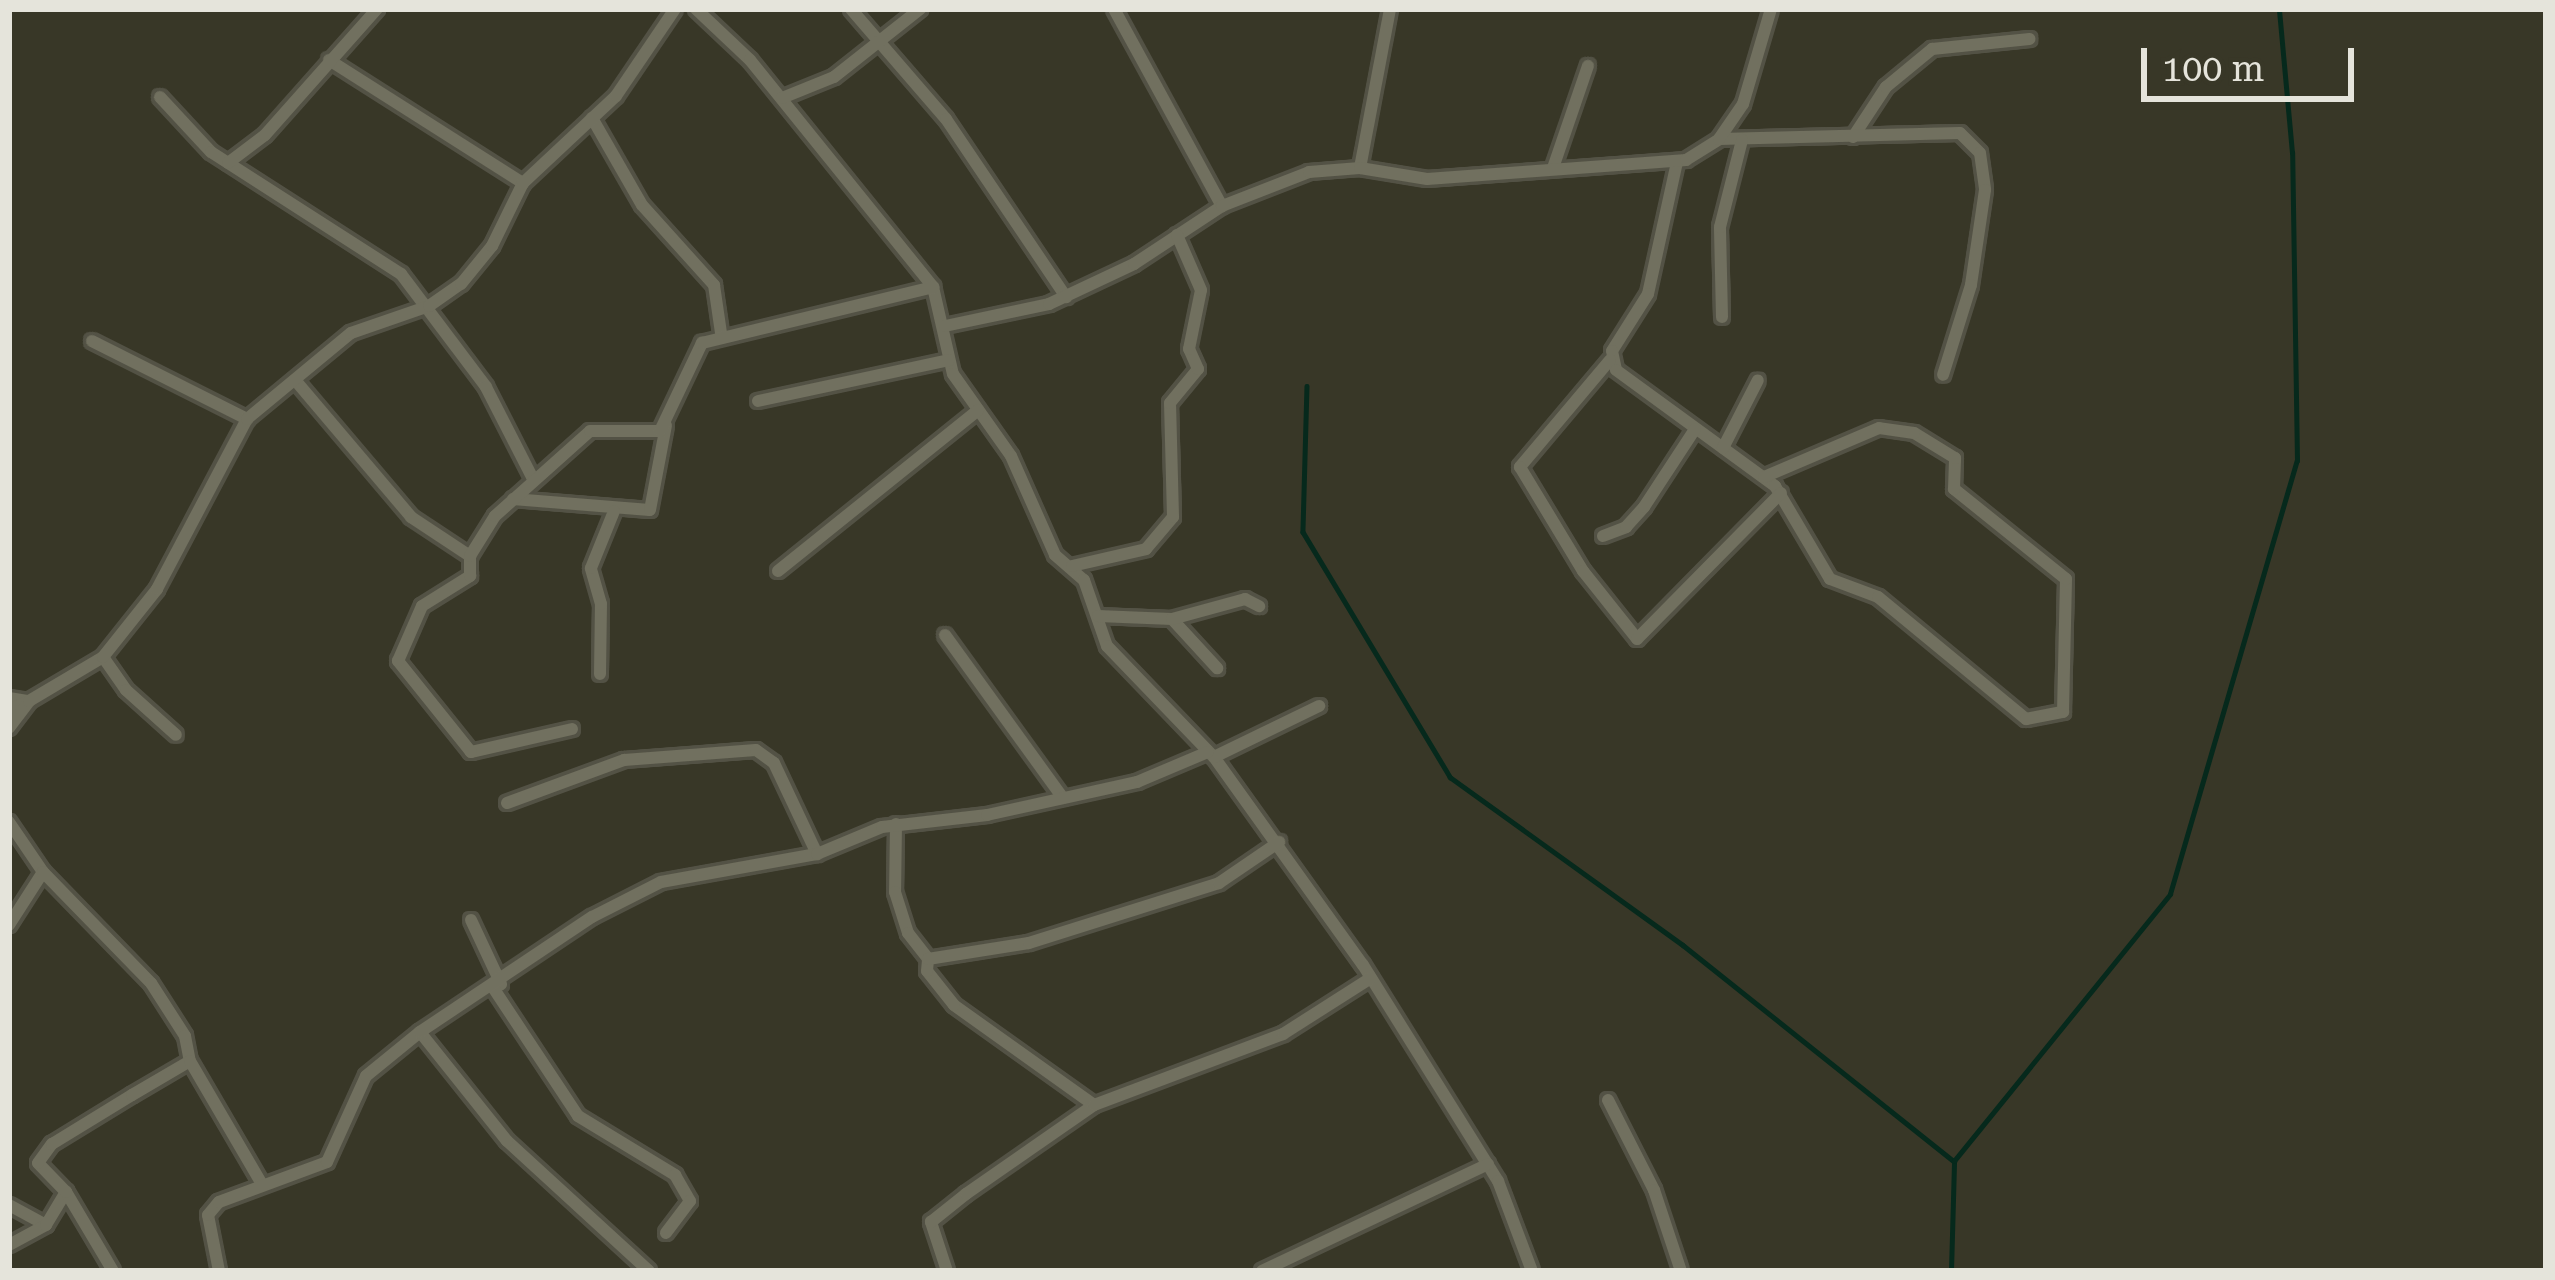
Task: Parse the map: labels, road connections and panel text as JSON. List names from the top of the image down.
{
  "scale_bar": "100 m"
}
